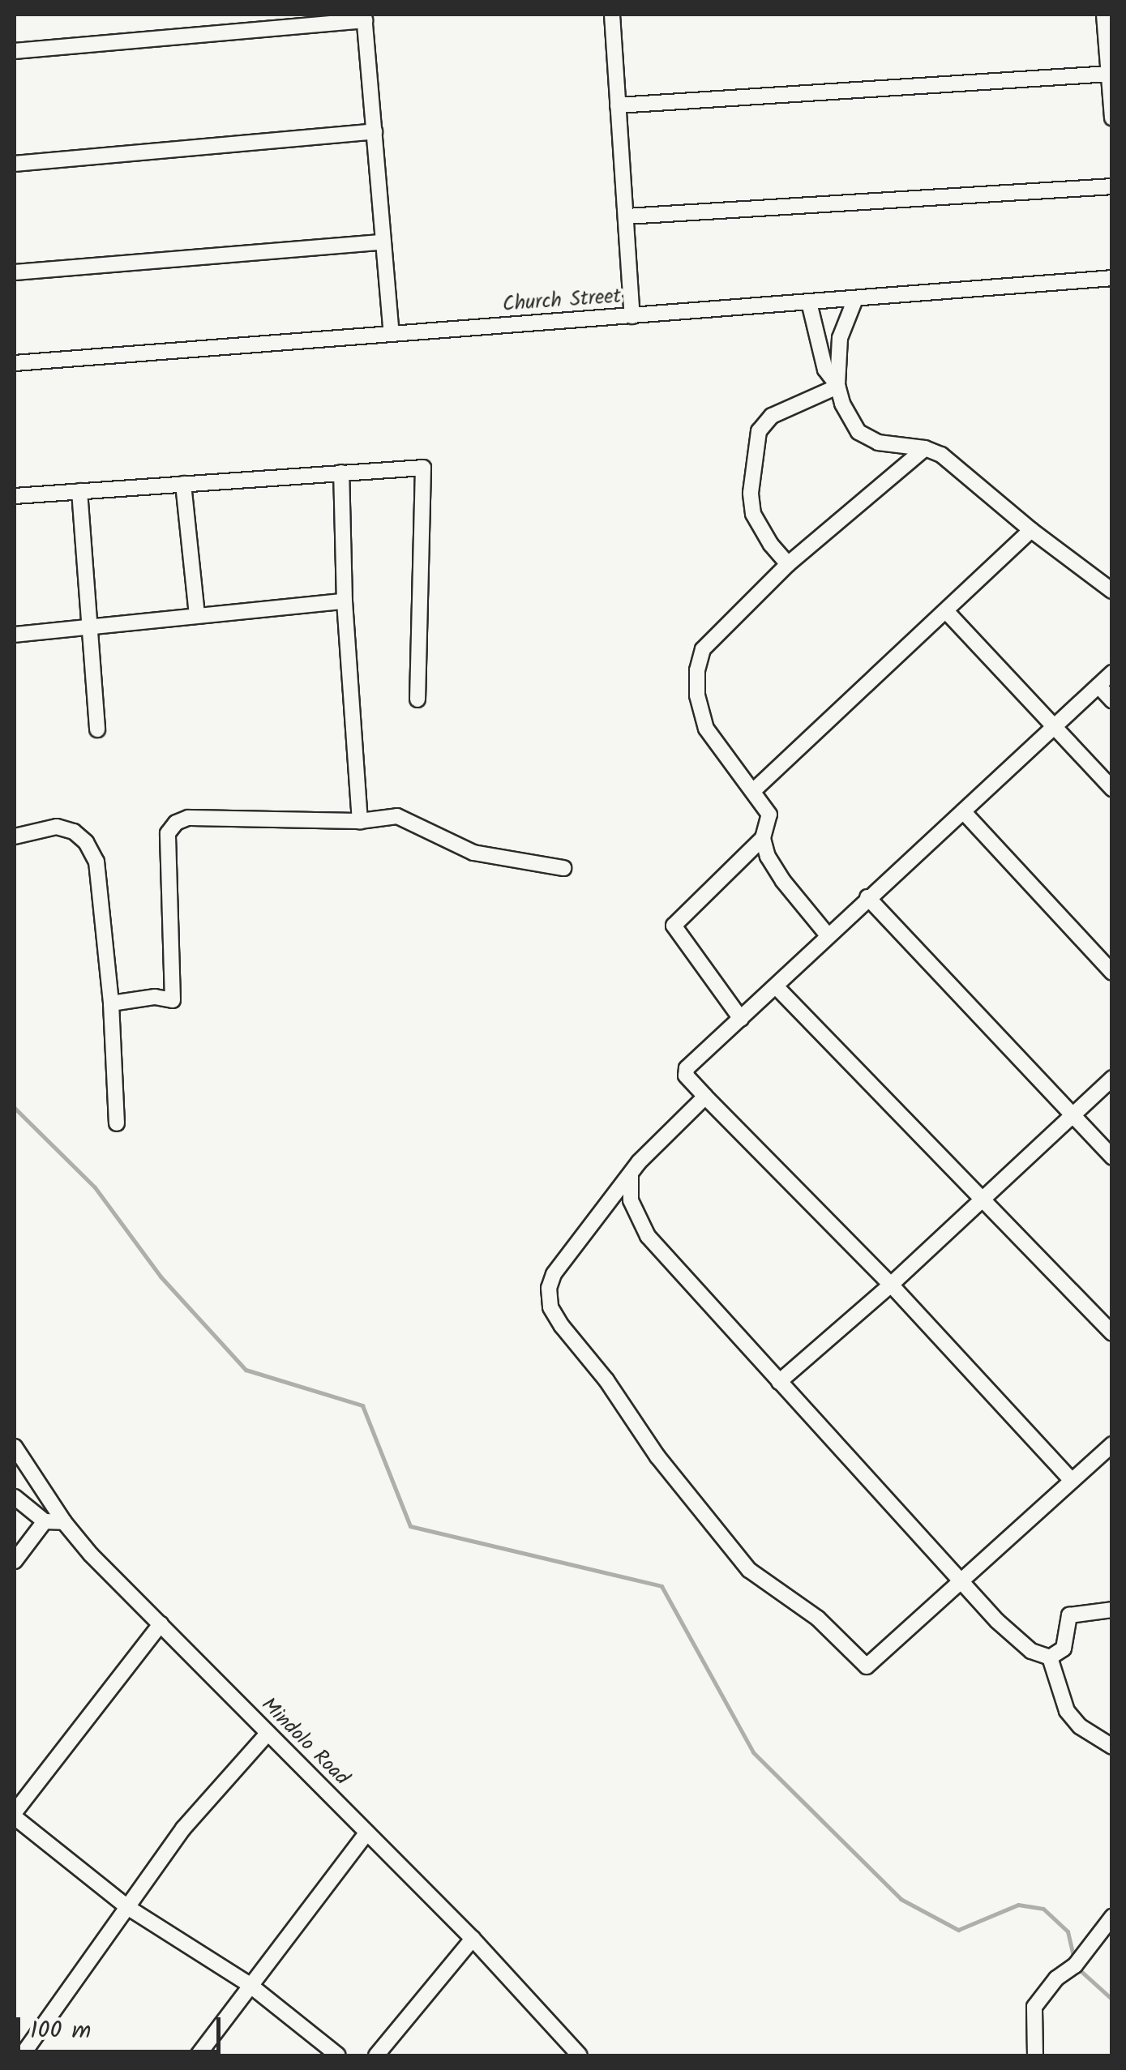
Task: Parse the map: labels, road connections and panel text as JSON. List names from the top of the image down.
{
  "streets": {
    "street": ["Church Street", "Mindolo Road"]
  },
  "scale_bar": "100 m"
}
